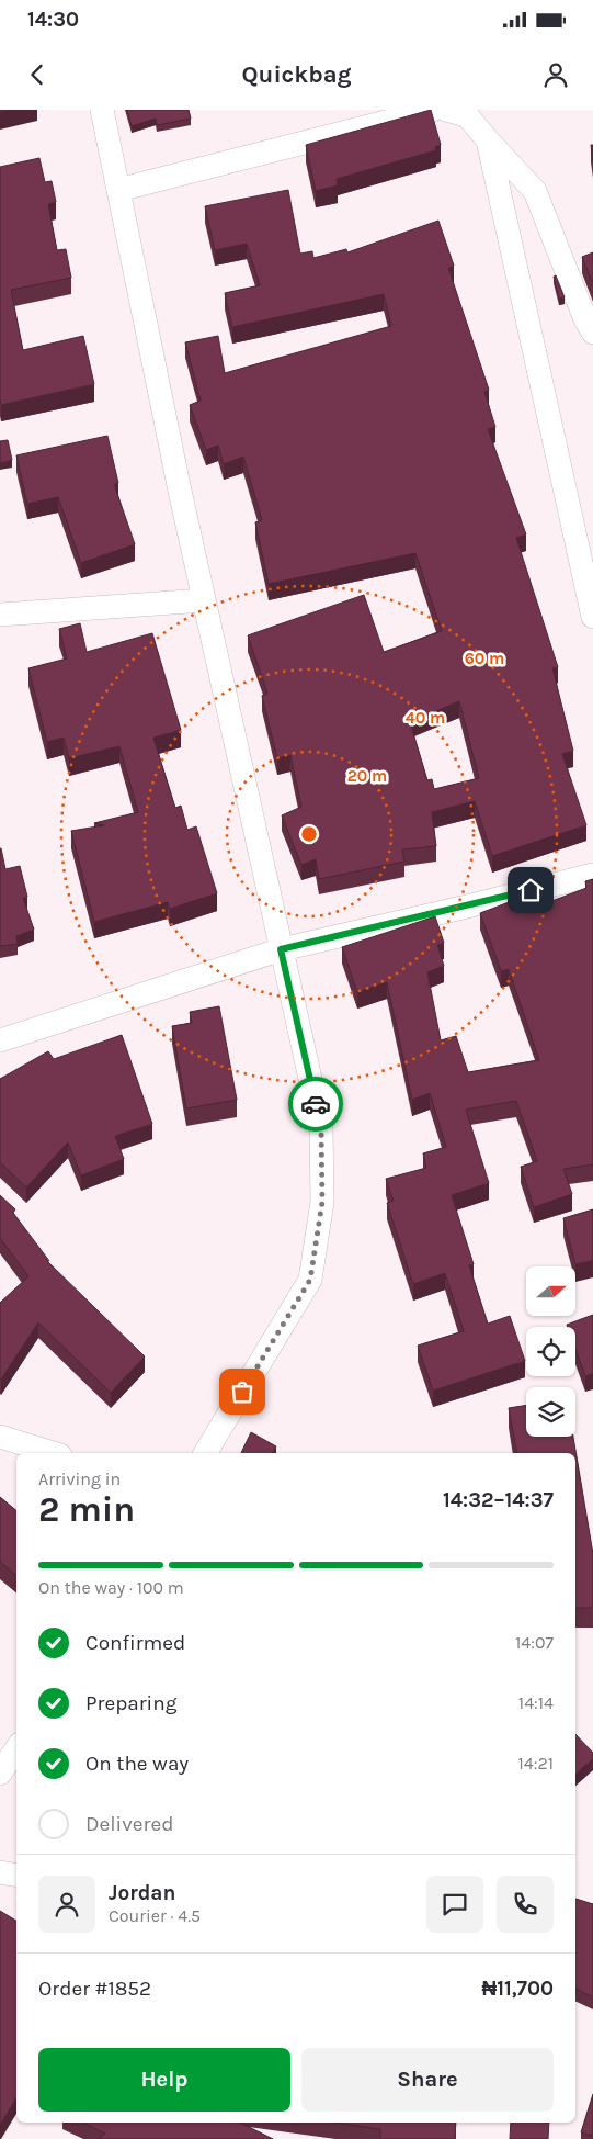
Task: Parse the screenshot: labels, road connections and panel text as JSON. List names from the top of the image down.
{
  "north": "right",
  "page": {
    "status": "14:30",
    "header": "Quickbag",
    "heading": ["2 min", "Arriving in", "14:32–14:37"],
    "panel": [
      "Jordan",
      "Courier · 4.5",
      "Order #1852",
      "₦11,700"
    ],
    "bar": "On the way · 100 m",
    "list": [
      ["Confirmed", "14:07"],
      ["Preparing", "14:14"],
      ["On the way", "14:21"],
      "Delivered"
    ],
    "buttons": ["Help", "Share"]
  },
  "rings": ["60 m", "40 m", "20 m"]
}
